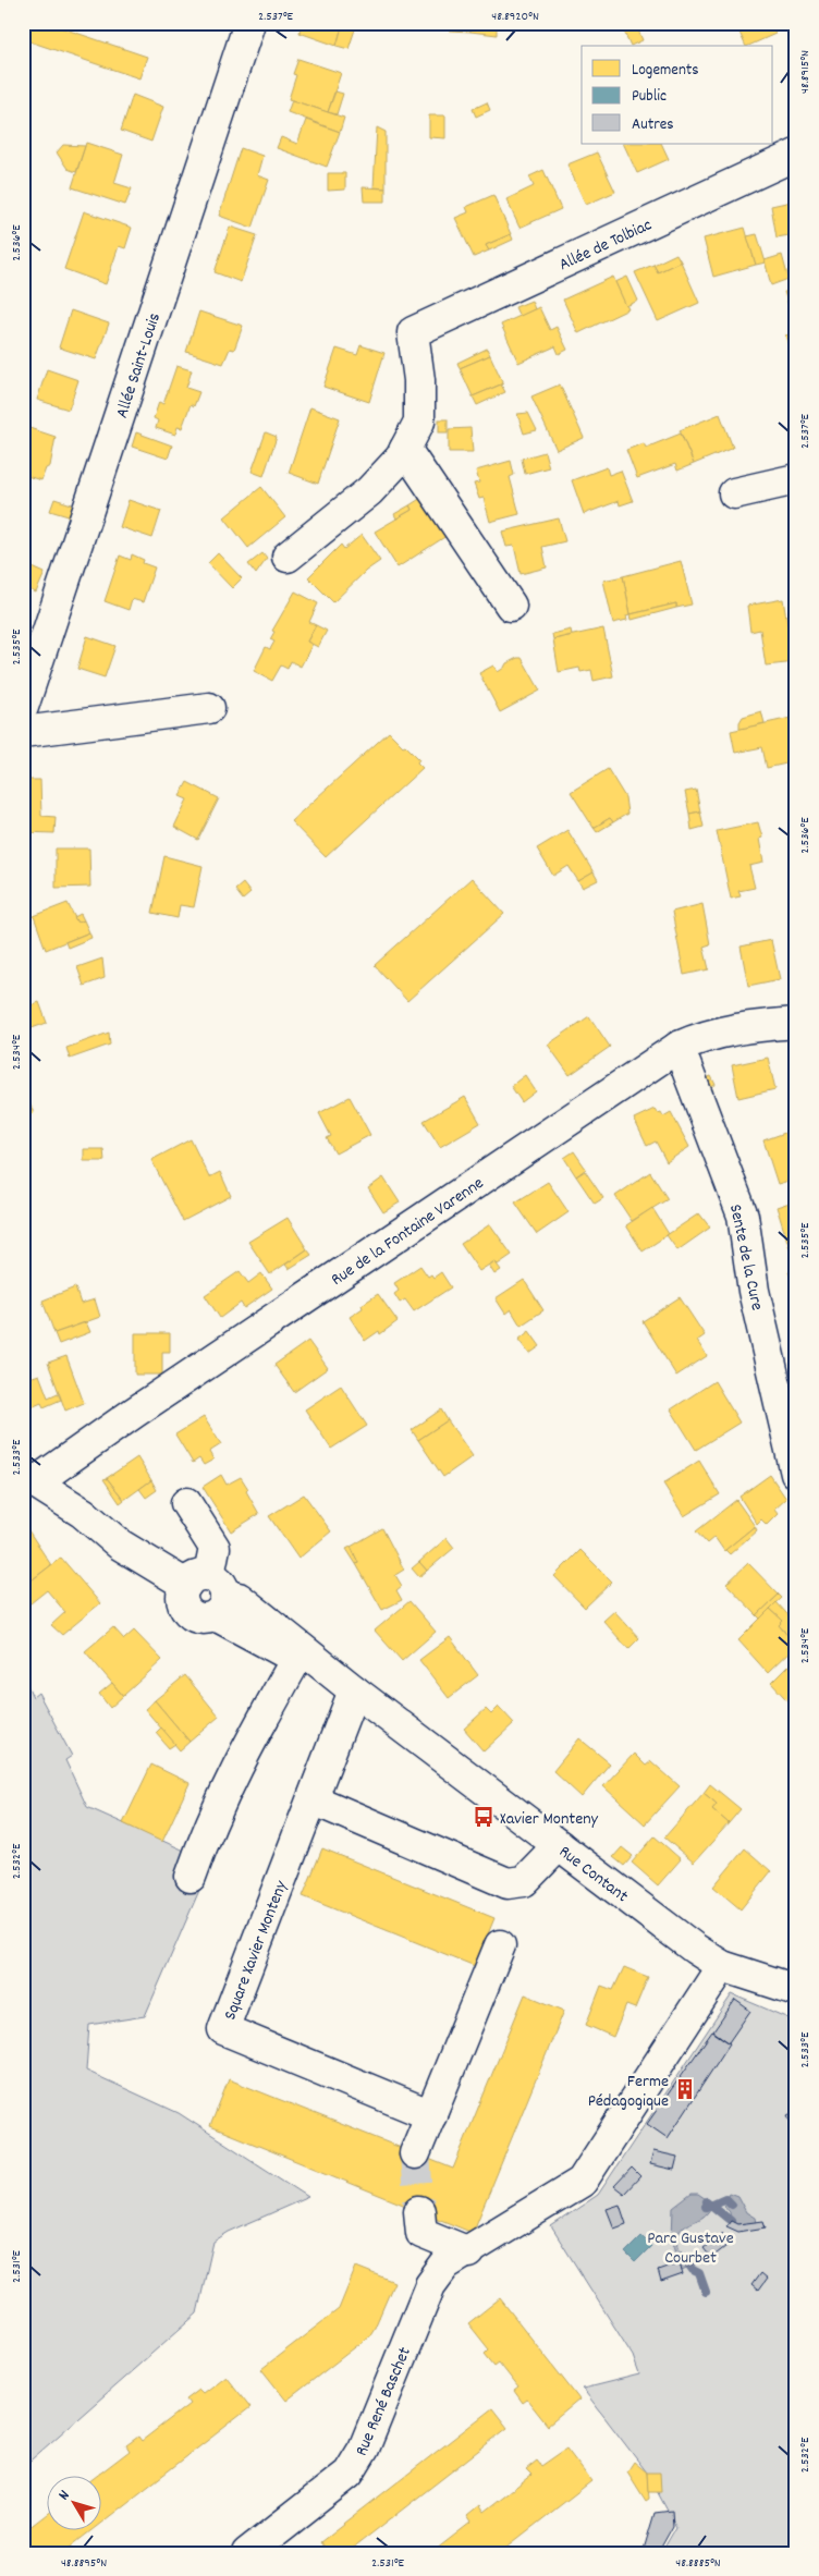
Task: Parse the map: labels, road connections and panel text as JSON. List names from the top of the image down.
{
  "streets": {
    "street": [
      "Allée de Tolbiac",
      "Allée Saint-Louis",
      "Rue de la Fontaine Varenne",
      "Sente de la Cure",
      "Rue Contant",
      "Square Xavier Monteny",
      "Rue René Baschet"
    ]
  },
  "crossings": [
    ["Rue de la Fontaine Varenne", "Sente de la Cure"],
    ["Rue de la Fontaine Varenne", "Rue Contant"],
    ["Rue Contant", "Square Xavier Monteny"],
    ["Rue Contant", "Rue René Baschet"]
  ],
  "parks": ["Parc Gustave Courbet"],
  "places": {
    "bus stop": ["Xavier Monteny"],
    "building": ["Ferme Pédagogique"]
  },
  "legend": ["Logements", "Public", "Autres"],
  "north": "top left",
  "coordinates": [
    "2.537°E",
    "48.8920°N",
    "48.8915°N",
    "2.536°E",
    "2.535°E",
    "2.534°E",
    "2.533°E",
    "2.532°E",
    "2.531°E",
    "48.8895°N",
    "48.8885°N"
  ]
}
